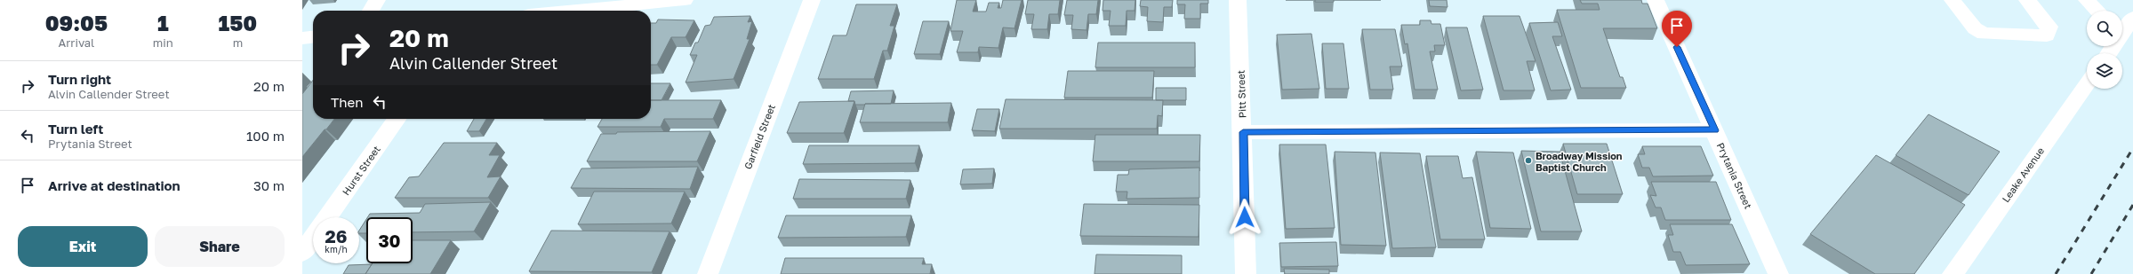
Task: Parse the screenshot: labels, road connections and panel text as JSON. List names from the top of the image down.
{
  "streets": {
    "street": [
      "Pitt Street",
      "Garfield Street",
      "Hurst Street",
      "Leake Avenue",
      "Prytania Street"
    ]
  },
  "places": ["Broadway Mission Baptist Church"],
  "page": {
    "eta": [
      "09:05",
      "Arrival",
      "1",
      "min",
      "150",
      "m"
    ],
    "turn": ["20 m", "Alvin Callender Street"],
    "list": [
      {
        "name": "Turn right",
        "note": "Alvin Callender Street",
        "value": "20 m"
      },
      {
        "name": "Turn left",
        "note": "Prytania Street",
        "value": "100 m"
      },
      {
        "name": "Arrive at destination",
        "value": "30 m"
      }
    ],
    "then": "Then",
    "speed": "26 km/h",
    "limit": "30",
    "buttons": ["Exit", "Share"]
  }
}
